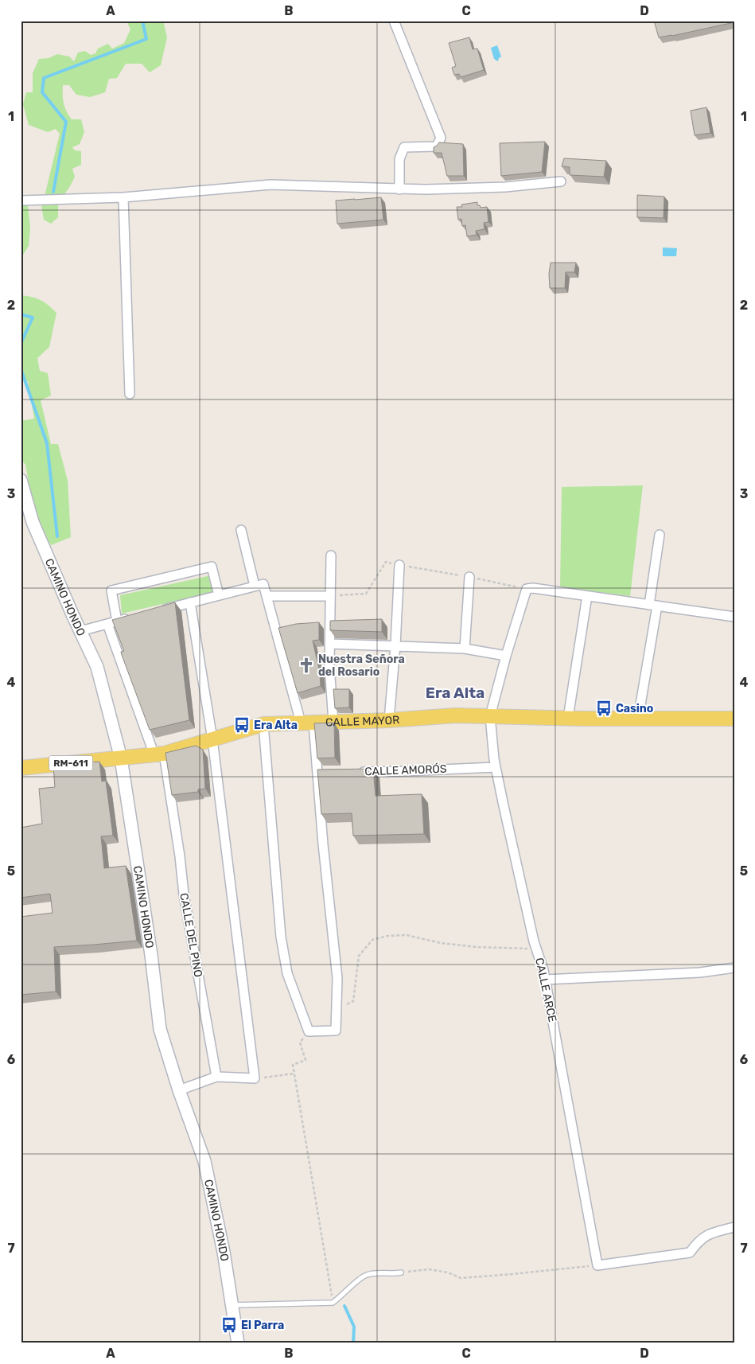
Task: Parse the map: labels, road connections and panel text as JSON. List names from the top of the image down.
{
  "streets": {
    "main road": ["CAMINO HONDO", "CALLE MAYOR", "RM-611"],
    "street": ["CALLE AMORÓS", "CALLE DEL PINO", "CALLE ARCE"]
  },
  "crossings": [
    ["CAMINO HONDO", "CALLE MAYOR"],
    ["CAMINO HONDO", "RM-611"],
    ["CALLE MAYOR", "RM-611"],
    ["CALLE MAYOR", "CALLE DEL PINO"],
    ["CALLE MAYOR", "CALLE ARCE"],
    ["RM-611", "CALLE ARCE"],
    ["CALLE AMORÓS", "CALLE ARCE"]
  ],
  "districts": ["Era Alta"],
  "places": {
    "church": ["Nuestra Señora del Rosario"],
    "bus stop": ["Casino", "Era Alta", "El Parra"]
  },
  "grid": {
    "columns": [
      "A",
      "B",
      "C",
      "D"
    ],
    "rows": [
      "1",
      "2",
      "3",
      "4",
      "5",
      "6",
      "7"
    ]
  }
}
